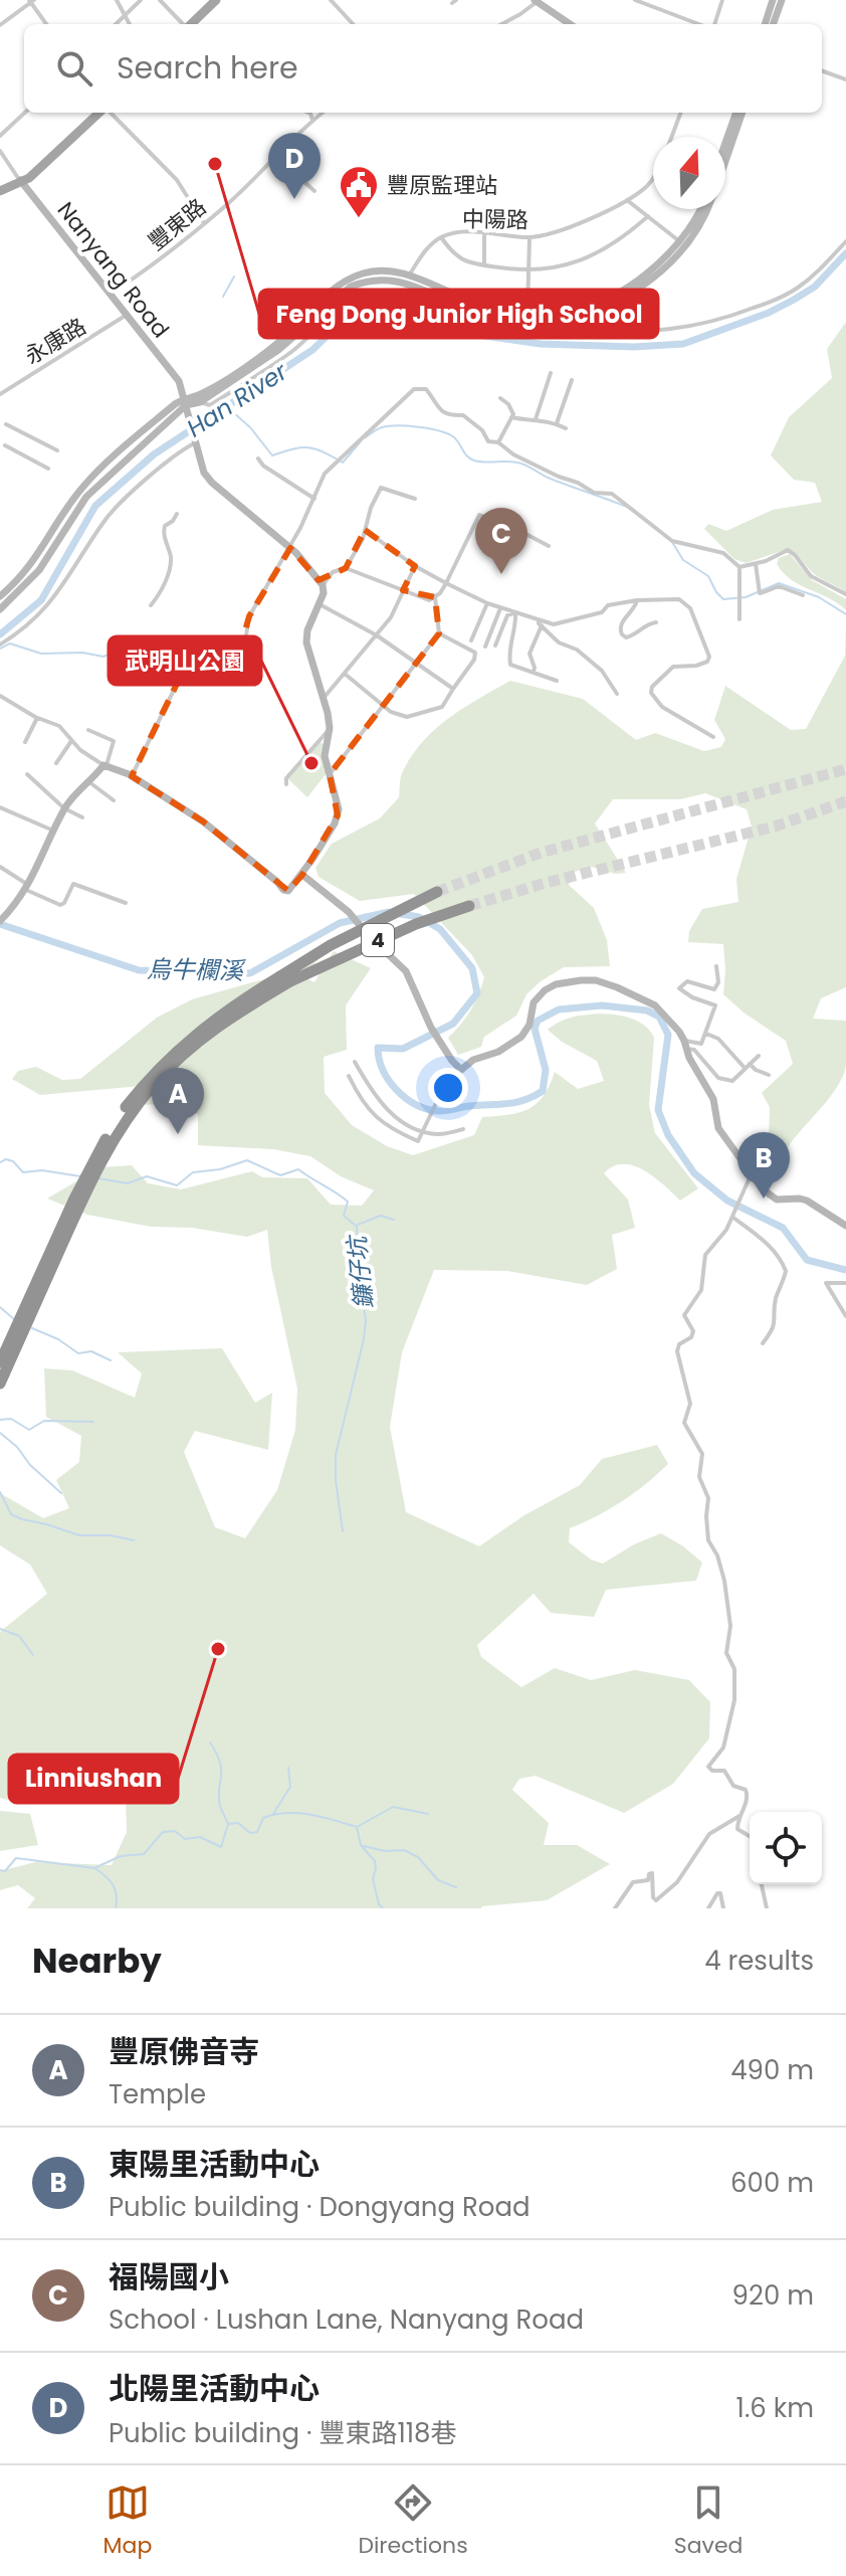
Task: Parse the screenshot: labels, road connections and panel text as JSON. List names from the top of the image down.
{
  "streets": {
    "highway": ["4"],
    "street": [
      "中陽路",
      "豐東路",
      "Nanyang Road",
      "永康路"
    ]
  },
  "crossings": [
    ["豐東路", "Nanyang Road"],
    ["Nanyang Road", "永康路"]
  ],
  "water": ["Han River", "烏牛欄溪", "鐮仔坑"],
  "places": {
    "other": ["Feng Dong Junior High School", "武明山公園", "Linniushan"],
    "public building": ["豐原監理站"]
  },
  "north": "top",
  "page": {
    "search": "Search here",
    "pins": [
      "D",
      "C",
      "A",
      "B"
    ],
    "heading": ["Nearby", "4 results"],
    "list": [
      {
        "mark": "A",
        "name": "豐原佛音寺",
        "note": "Temple",
        "value": "490 m"
      },
      {
        "mark": "B",
        "name": "東陽里活動中心",
        "note": "Public building · Dongyang Road",
        "value": "600 m"
      },
      {
        "mark": "C",
        "name": "福陽國小",
        "note": "School · Lushan Lane, Nanyang Road",
        "value": "920 m"
      },
      {
        "mark": "D",
        "name": "北陽里活動中心",
        "note": "Public building · 豐東路118巷",
        "value": "1.6 km"
      }
    ],
    "nav": ["Map", "Directions", "Saved"]
  }
}
